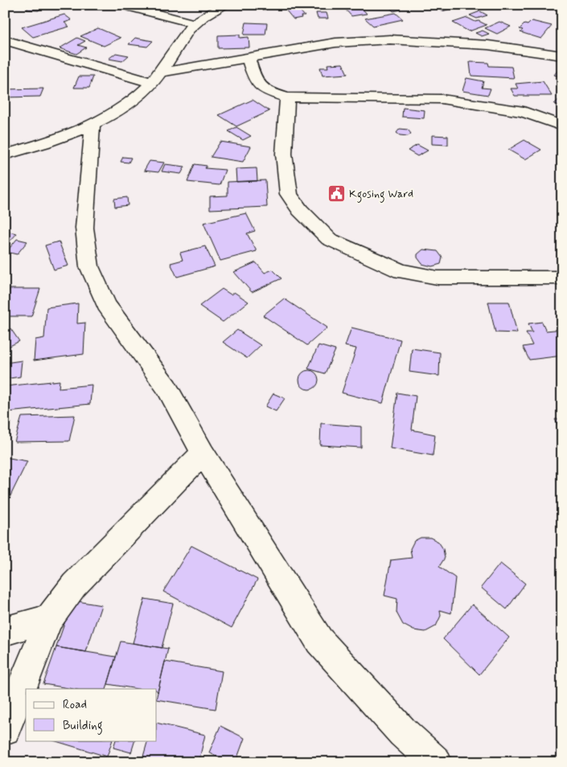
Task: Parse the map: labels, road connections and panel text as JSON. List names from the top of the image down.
{
  "places": {
    "public building": ["Kgosing Ward"]
  },
  "legend": ["Road", "Building"]
}
